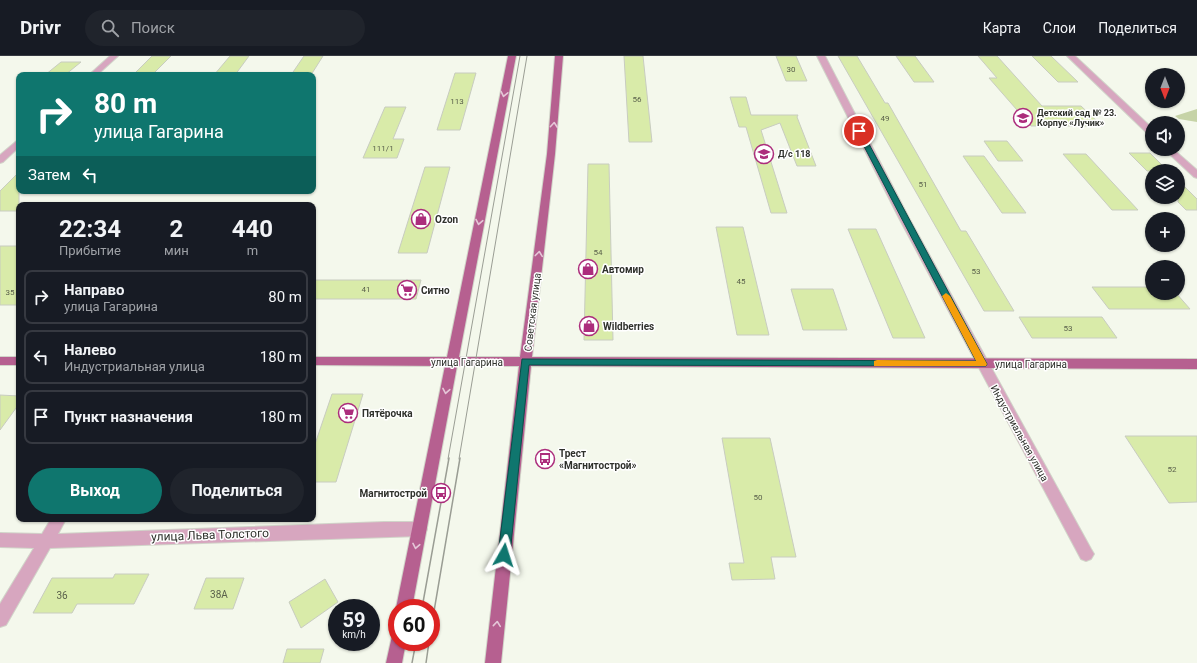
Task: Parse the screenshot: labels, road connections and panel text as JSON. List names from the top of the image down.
{
  "streets": {
    "main road": ["Советская улица", "улица Гагарина"],
    "street": ["Индустриальная улица", "улица Льва Толстого"]
  },
  "crossings": [
    ["Советская улица", "улица Гагарина"],
    ["улица Гагарина", "Индустриальная улица"]
  ],
  "places": {
    "school or university": ["Детский сад № 23. Корпус «Лучик»", "Д/с 118"],
    "shop": ["Ozon", "Автомир", "Wildberries"],
    "supermarket": ["Ситно", "Пятёрочка"],
    "bus stop": ["Трест «Магнитострой»", "Магнитострой"]
  },
  "house_numbers": [
    "30",
    "56",
    "113",
    "49",
    "111/1",
    "51",
    "54",
    "53",
    "45",
    "41",
    "35",
    "53",
    "52",
    "50",
    "38А",
    "36"
  ],
  "north": "bottom",
  "page": {
    "header": "Drivr",
    "search": "Поиск",
    "nav": ["Карта", "Слои", "Поделиться"],
    "map_buttons": ["+", "−"],
    "turn": ["80 m", "улица Гагарина"],
    "then": "Затем",
    "eta": [
      "22:34",
      "Прибытие",
      "2",
      "мин",
      "440",
      "m"
    ],
    "list": [
      {
        "name": "Направо",
        "note": "улица Гагарина",
        "value": "80 m"
      },
      {
        "name": "Налево",
        "note": "Индустриальная улица",
        "value": "180 m"
      },
      {
        "name": "Пункт назначения",
        "value": "180 m"
      }
    ],
    "buttons": ["Выход", "Поделиться"],
    "speed": "59 km/h",
    "limit": "60"
  }
}
